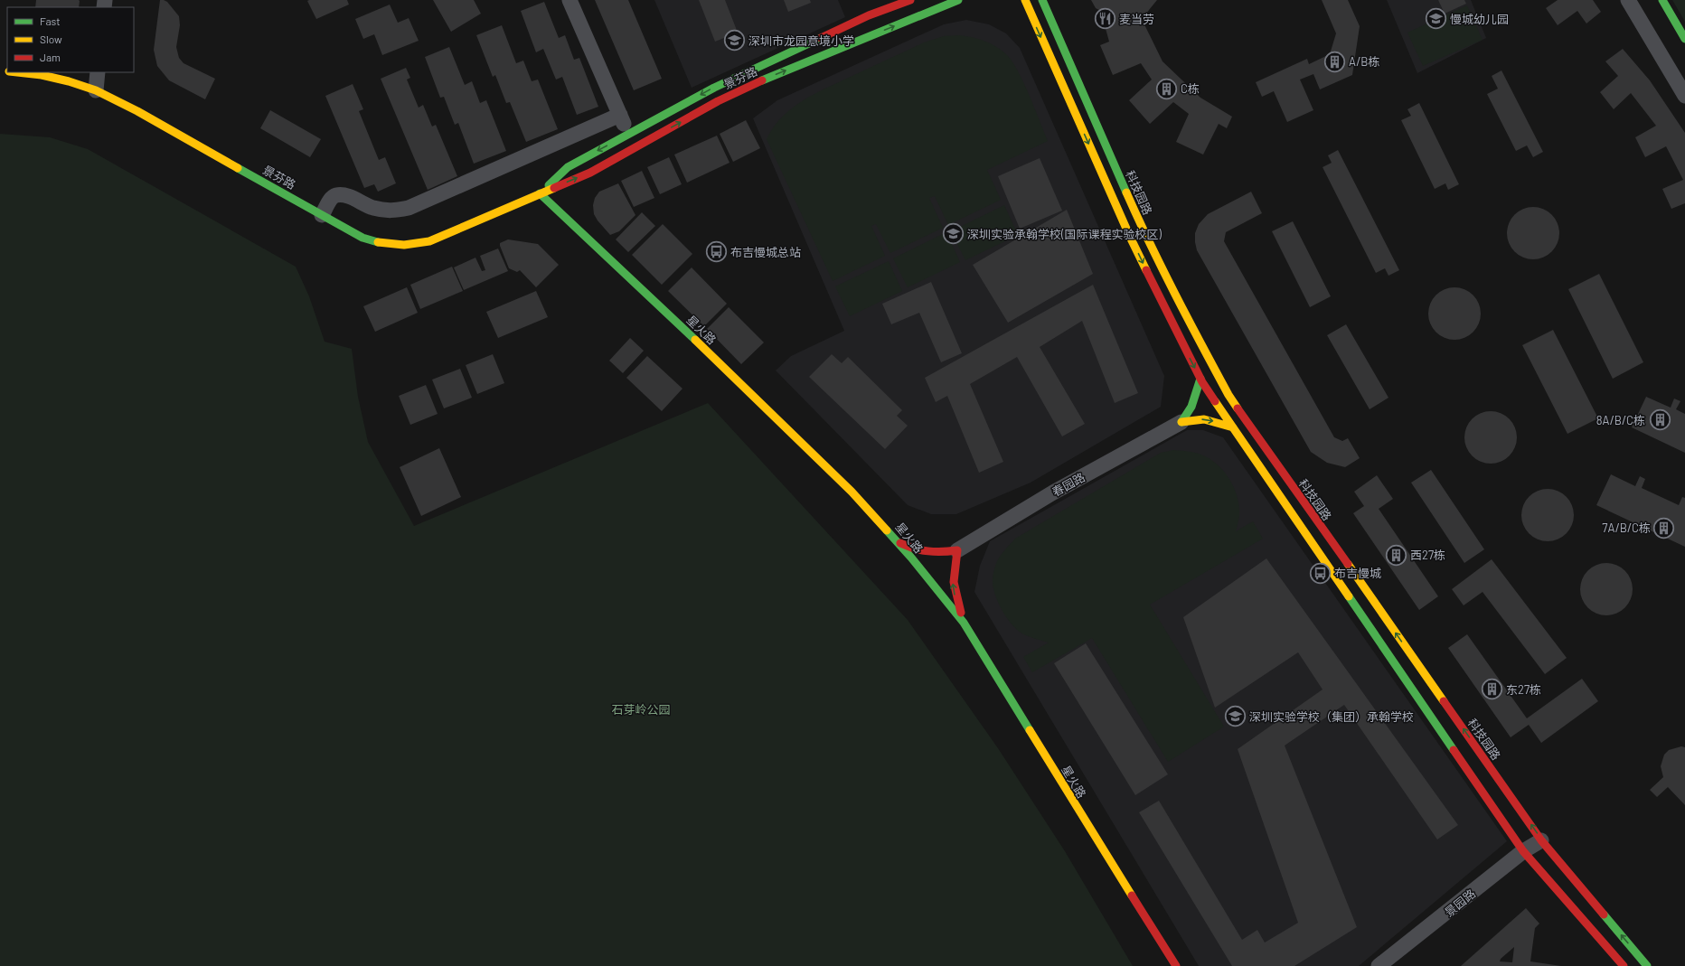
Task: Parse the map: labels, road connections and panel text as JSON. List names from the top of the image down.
{
  "streets": {
    "street": [
      "景芬路",
      "科技园路",
      "星火路",
      "春园路",
      "景园路"
    ]
  },
  "crossings": [
    ["景芬路", "星火路"],
    ["科技园路", "景园路"],
    ["星火路", "春园路"]
  ],
  "parks": ["石芽岭公园"],
  "places": {
    "restaurant": ["麦当劳"],
    "school or university": [
      "慢城幼儿园",
      "深圳市龙园意境小学",
      "深圳实验承翰学校(国际课程实验校区)",
      "深圳实验学校（集团）承翰学校"
    ],
    "building": [
      "A/B栋",
      "C栋",
      "8A/B/C栋",
      "7A/B/C栋",
      "西27栋",
      "东27栋"
    ],
    "bus stop": ["布吉慢城总站", "布吉慢城"]
  },
  "legend": ["Fast", "Slow", "Jam"]
}
